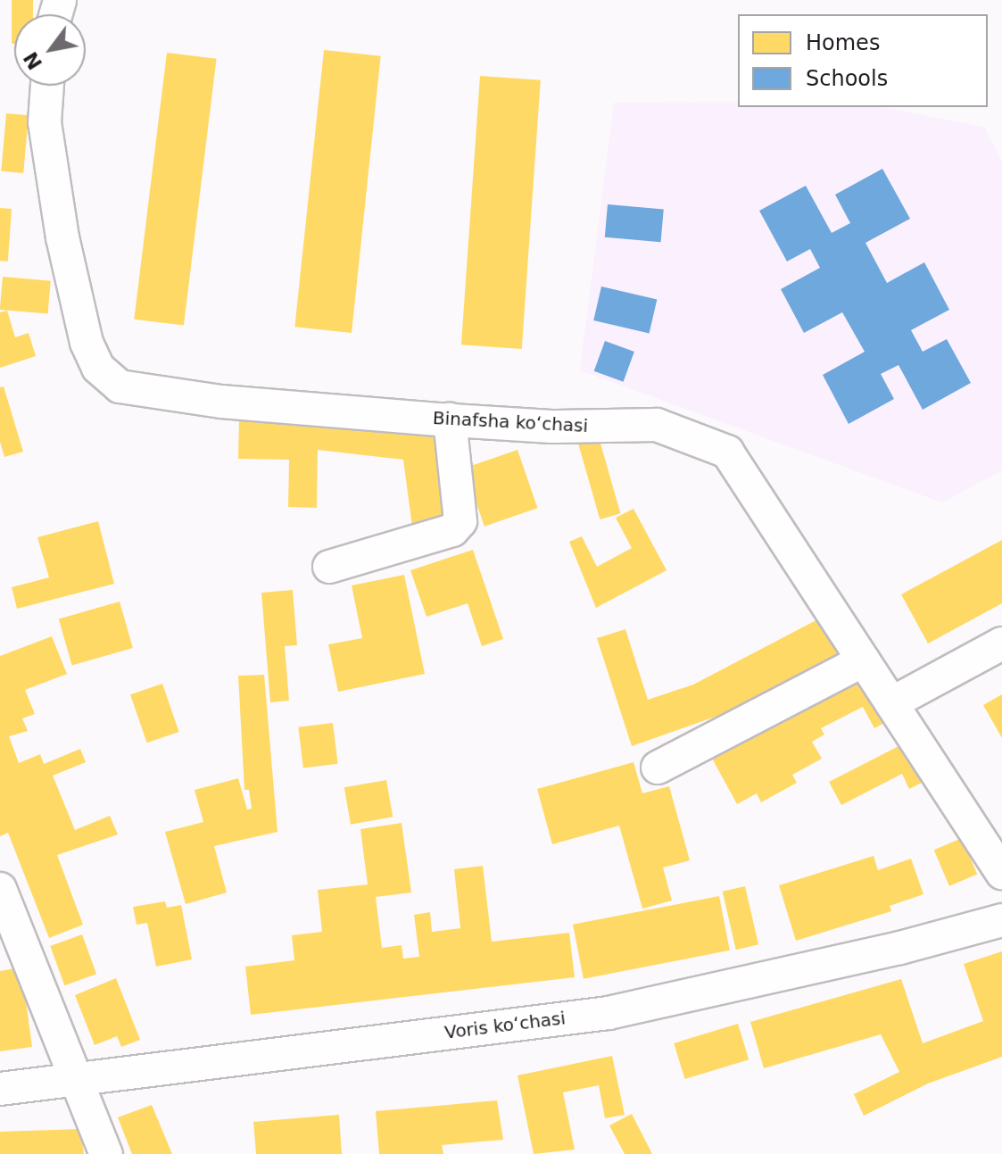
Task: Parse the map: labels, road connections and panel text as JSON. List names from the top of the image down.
{
  "streets": {
    "street": ["Binafsha koʻchasi", "Voris koʻchasi"]
  },
  "legend": ["Homes", "Schools"],
  "north": "bottom left"
}
